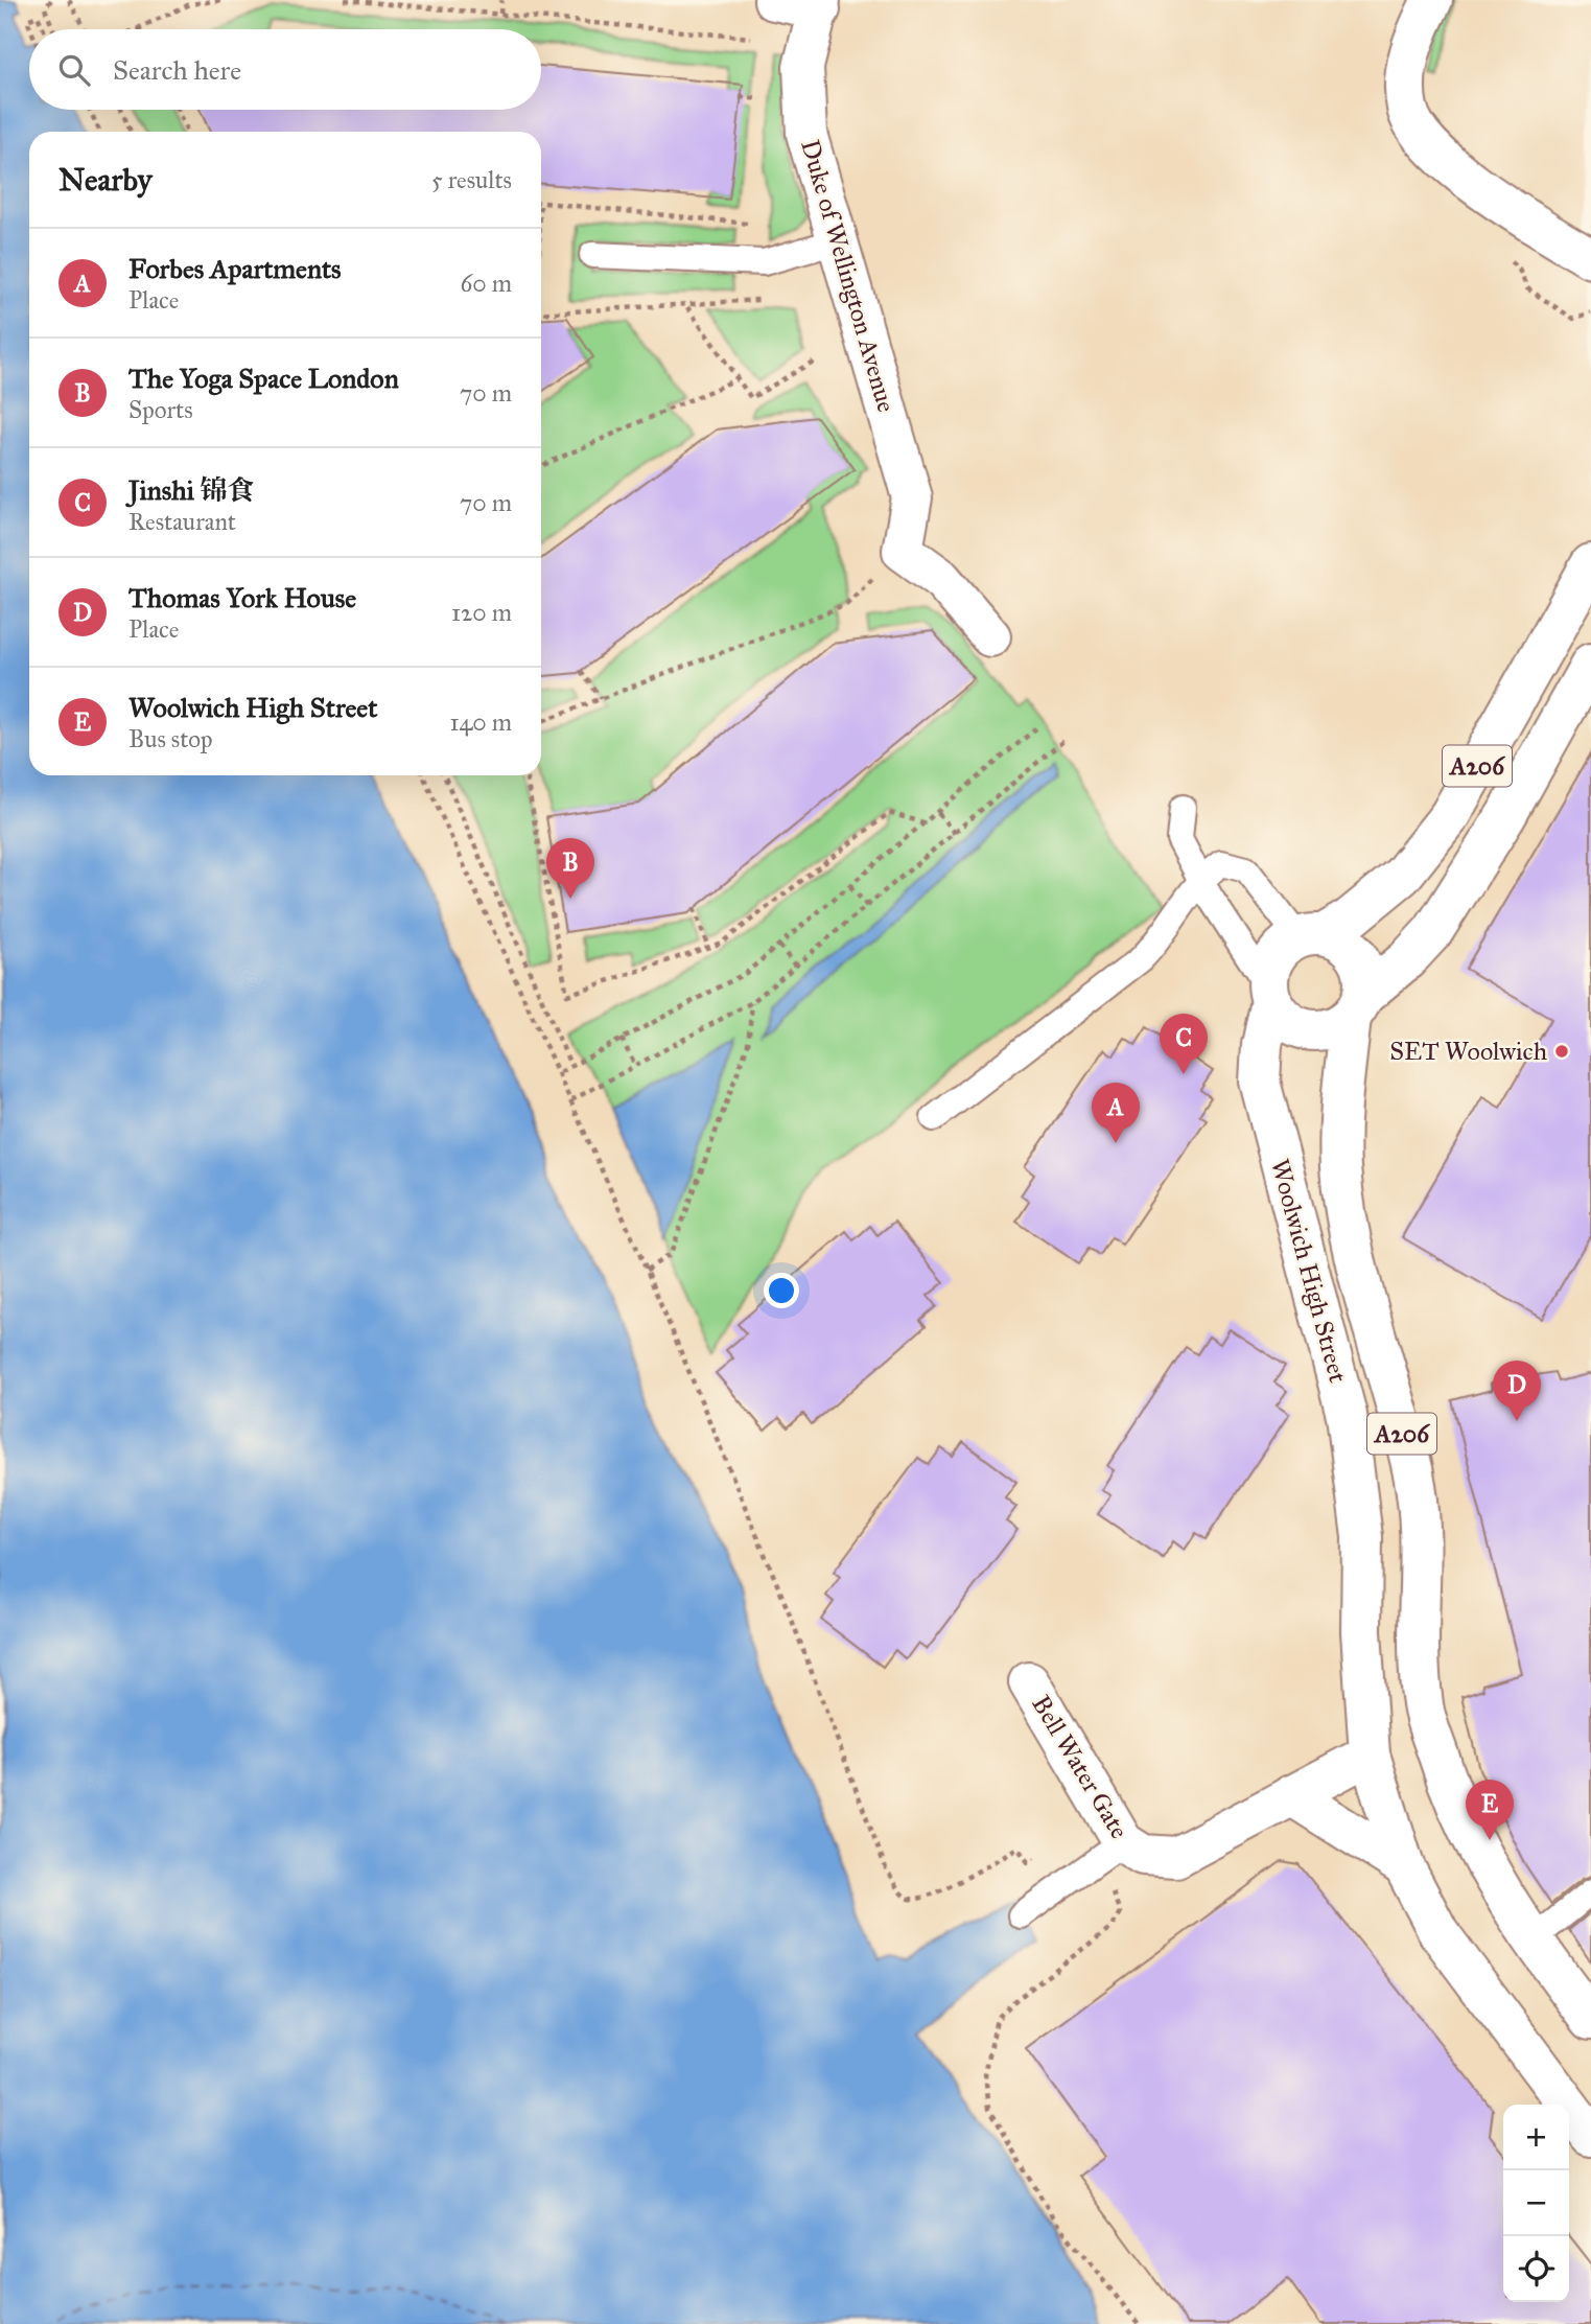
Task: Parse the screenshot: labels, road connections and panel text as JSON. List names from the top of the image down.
{
  "streets": {
    "main road": [
      "Duke of Wellington Avenue",
      "A206",
      "Woolwich High Street",
      "Bell Water Gate"
    ]
  },
  "crossings": [
    ["A206", "Woolwich High Street"],
    ["Woolwich High Street", "Bell Water Gate"]
  ],
  "places": ["SET Woolwich"],
  "page": {
    "search": "Search here",
    "heading": ["Nearby", "5 results"],
    "list": [
      {
        "mark": "A",
        "name": "Forbes Apartments",
        "note": "Place",
        "value": "60 m"
      },
      {
        "mark": "B",
        "name": "The Yoga Space London",
        "note": "Sports",
        "value": "70 m"
      },
      {
        "mark": "C",
        "name": "Jinshi 锦食",
        "note": "Restaurant",
        "value": "70 m"
      },
      {
        "mark": "D",
        "name": "Thomas York House",
        "note": "Place",
        "value": "120 m"
      },
      {
        "mark": "E",
        "name": "Woolwich High Street",
        "note": "Bus stop",
        "value": "140 m"
      }
    ],
    "pins": [
      "B",
      "C",
      "A",
      "D",
      "E"
    ],
    "map_buttons": ["+", "−"]
  }
}
